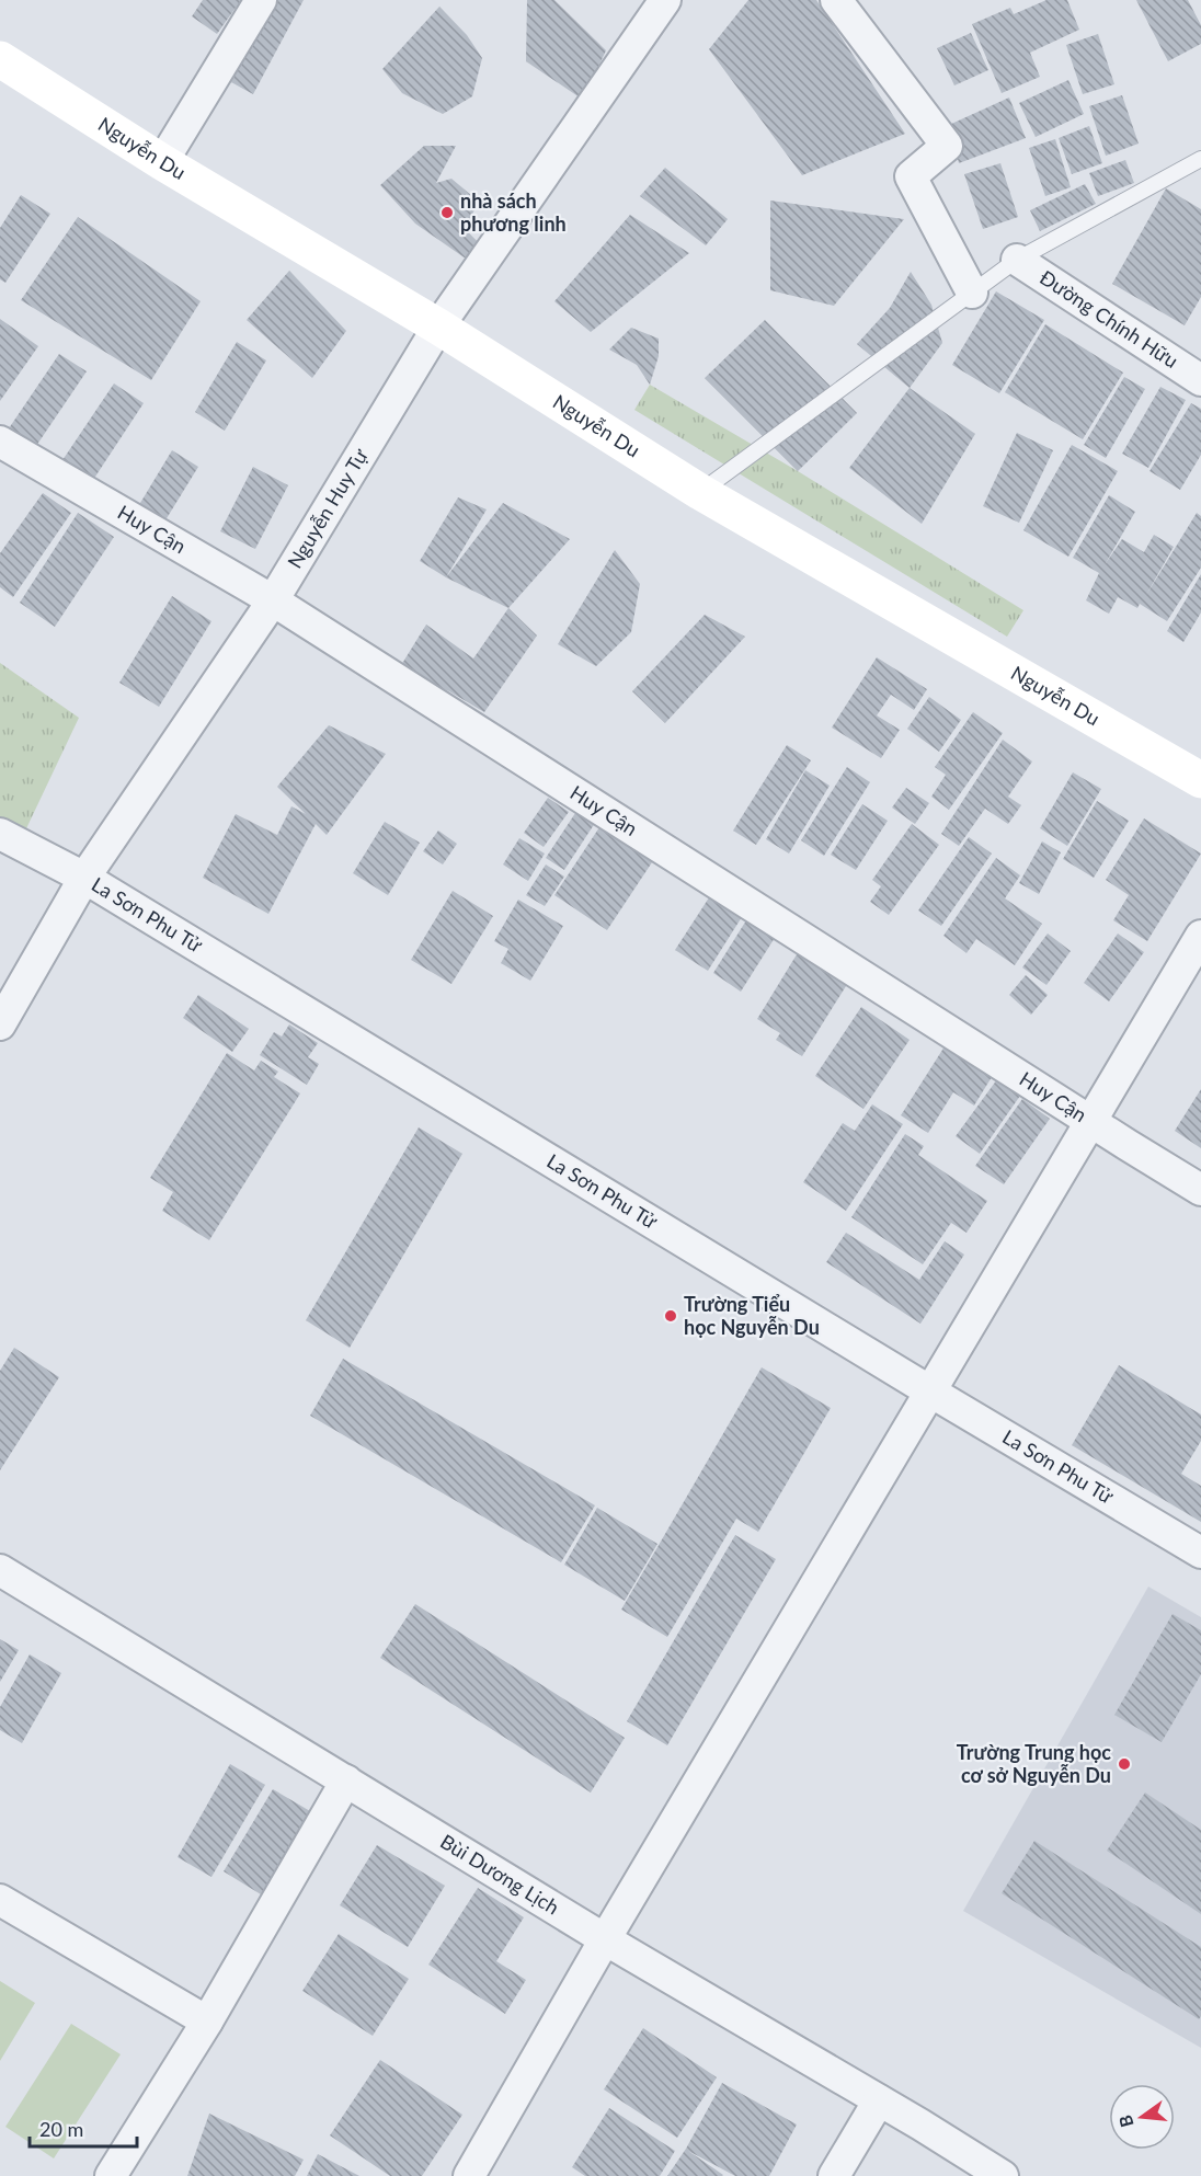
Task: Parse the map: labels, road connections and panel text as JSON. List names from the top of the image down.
{
  "streets": {
    "main road": ["Nguyễn Du"],
    "street": [
      "Đường Chính Hữu",
      "Nguyễn Huy Tự",
      "Huy Cận",
      "La Sơn Phu Tử",
      "Bùi Dương Lịch"
    ]
  },
  "crossings": [
    ["Nguyễn Du", "Nguyễn Huy Tự"],
    ["Nguyễn Huy Tự", "Huy Cận"],
    ["Nguyễn Huy Tự", "La Sơn Phu Tử"]
  ],
  "places": ["nhà sách phương linh", "Trường Tiểu học Nguyễn Du", "Trường Trung học cơ sở Nguyễn Du"],
  "scale_bar": "20 m",
  "north": "left"
}
